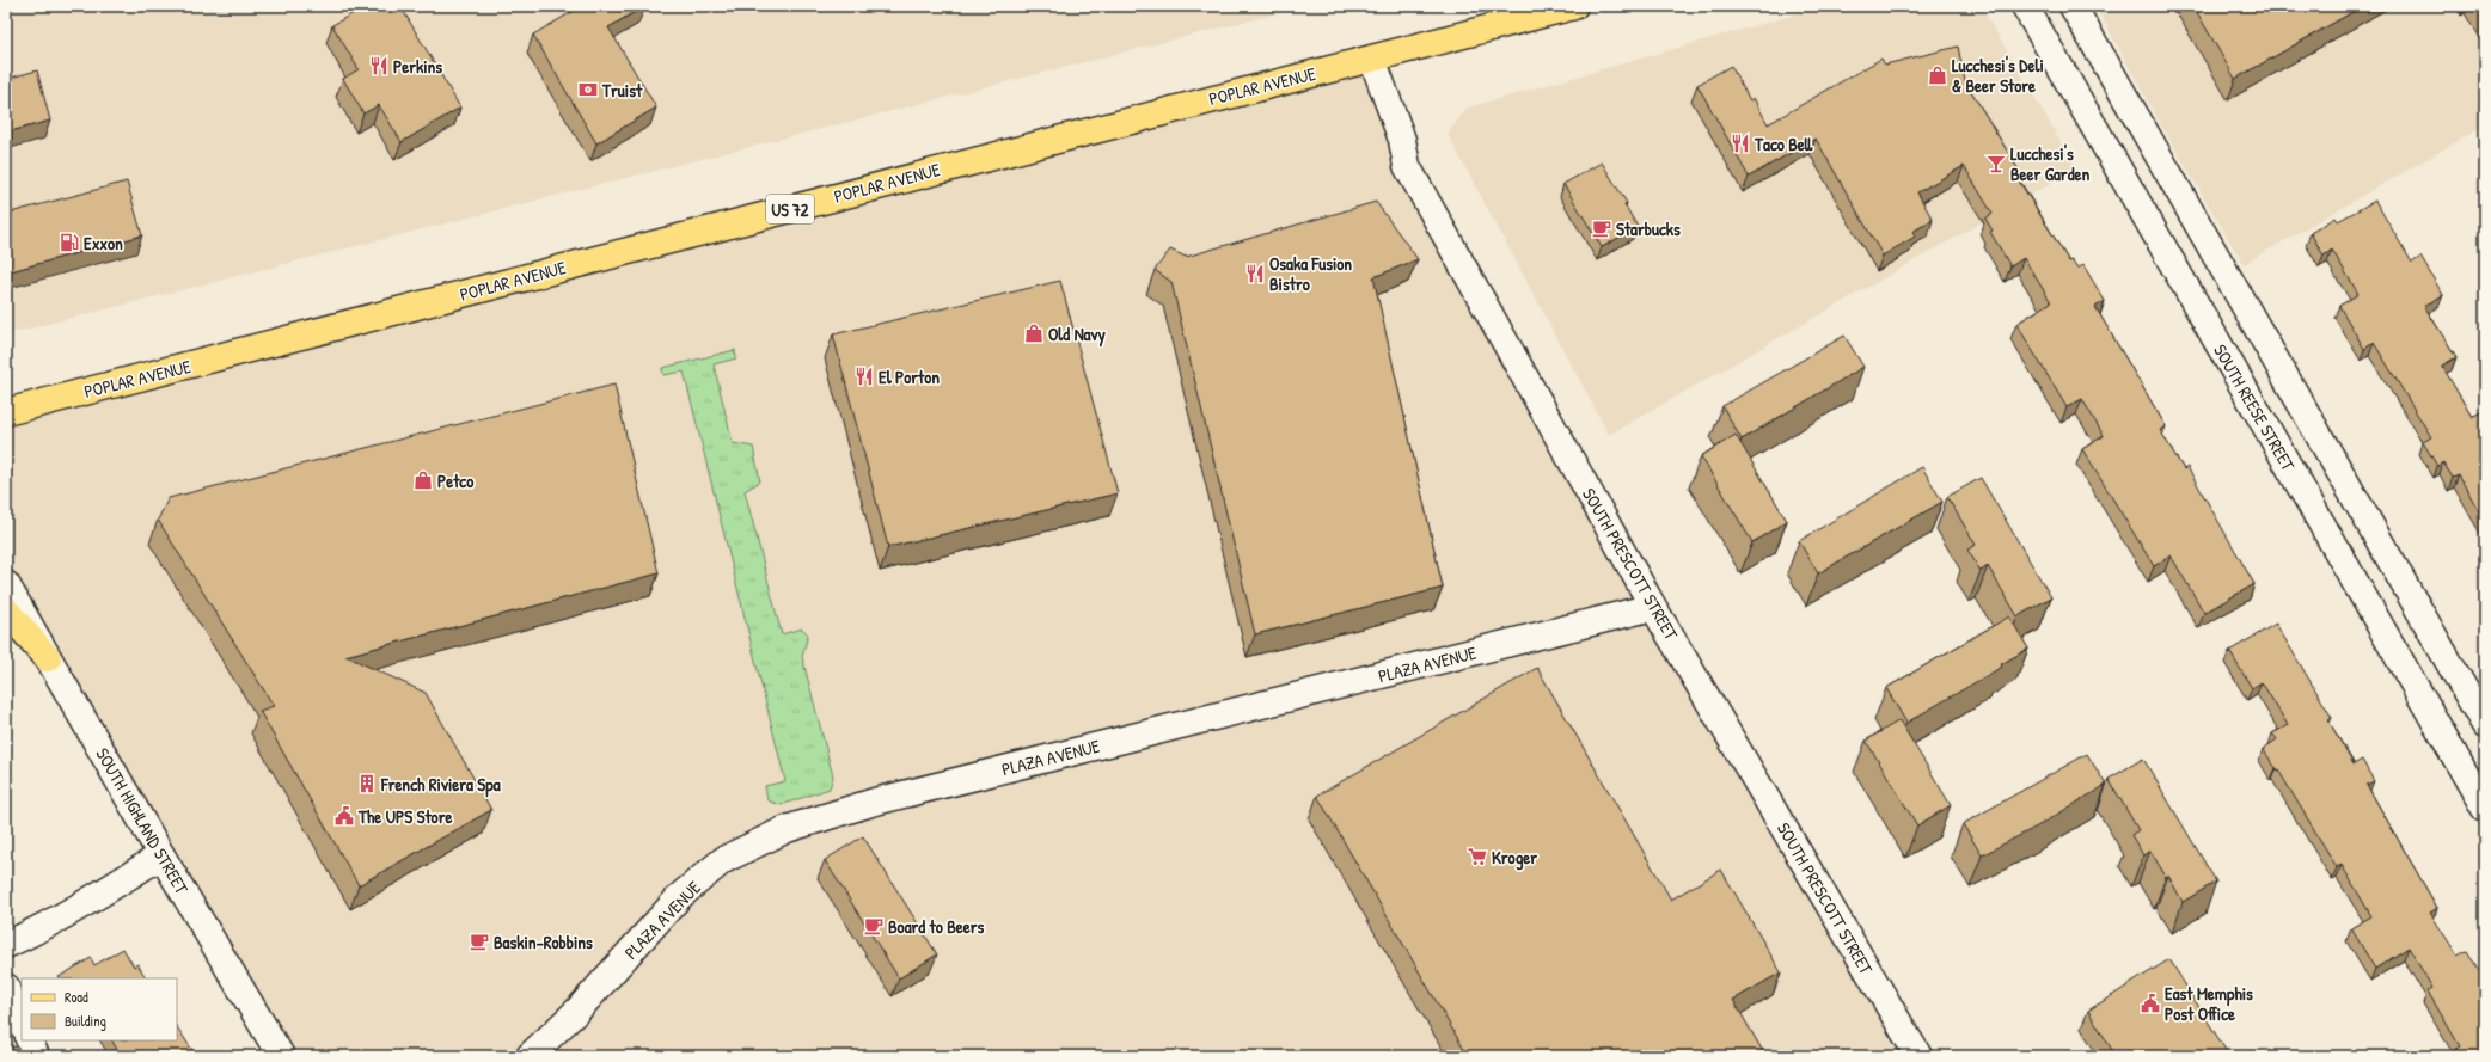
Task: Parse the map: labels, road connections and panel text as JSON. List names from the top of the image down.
{
  "streets": {
    "main road": ["POPLAR AVENUE", "US 72"],
    "street": [
      "SOUTH REESE STREET",
      "SOUTH PRESCOTT STREET",
      "PLAZA AVENUE",
      "SOUTH HIGHLAND STREET"
    ]
  },
  "crossings": [
    ["POPLAR AVENUE", "SOUTH PRESCOTT STREET"],
    ["SOUTH PRESCOTT STREET", "PLAZA AVENUE"]
  ],
  "places": {
    "restaurant": [
      "Perkins",
      "Taco Bell",
      "Osaka Fusion Bistro",
      "El Porton"
    ],
    "shop": ["Lucchesi's Deli & Beer Store", "Old Navy", "Petco"],
    "bank": ["Truist"],
    "bar": ["Lucchesi's Beer Garden"],
    "cafe": ["Starbucks", "Board to Beers", "Baskin-Robbins"],
    "fuel station": ["Exxon"],
    "building": ["French Riviera Spa"],
    "public building": ["The UPS Store", "East Memphis Post Office"],
    "supermarket": ["Kroger"]
  },
  "legend": ["Road", "Building"]
}
